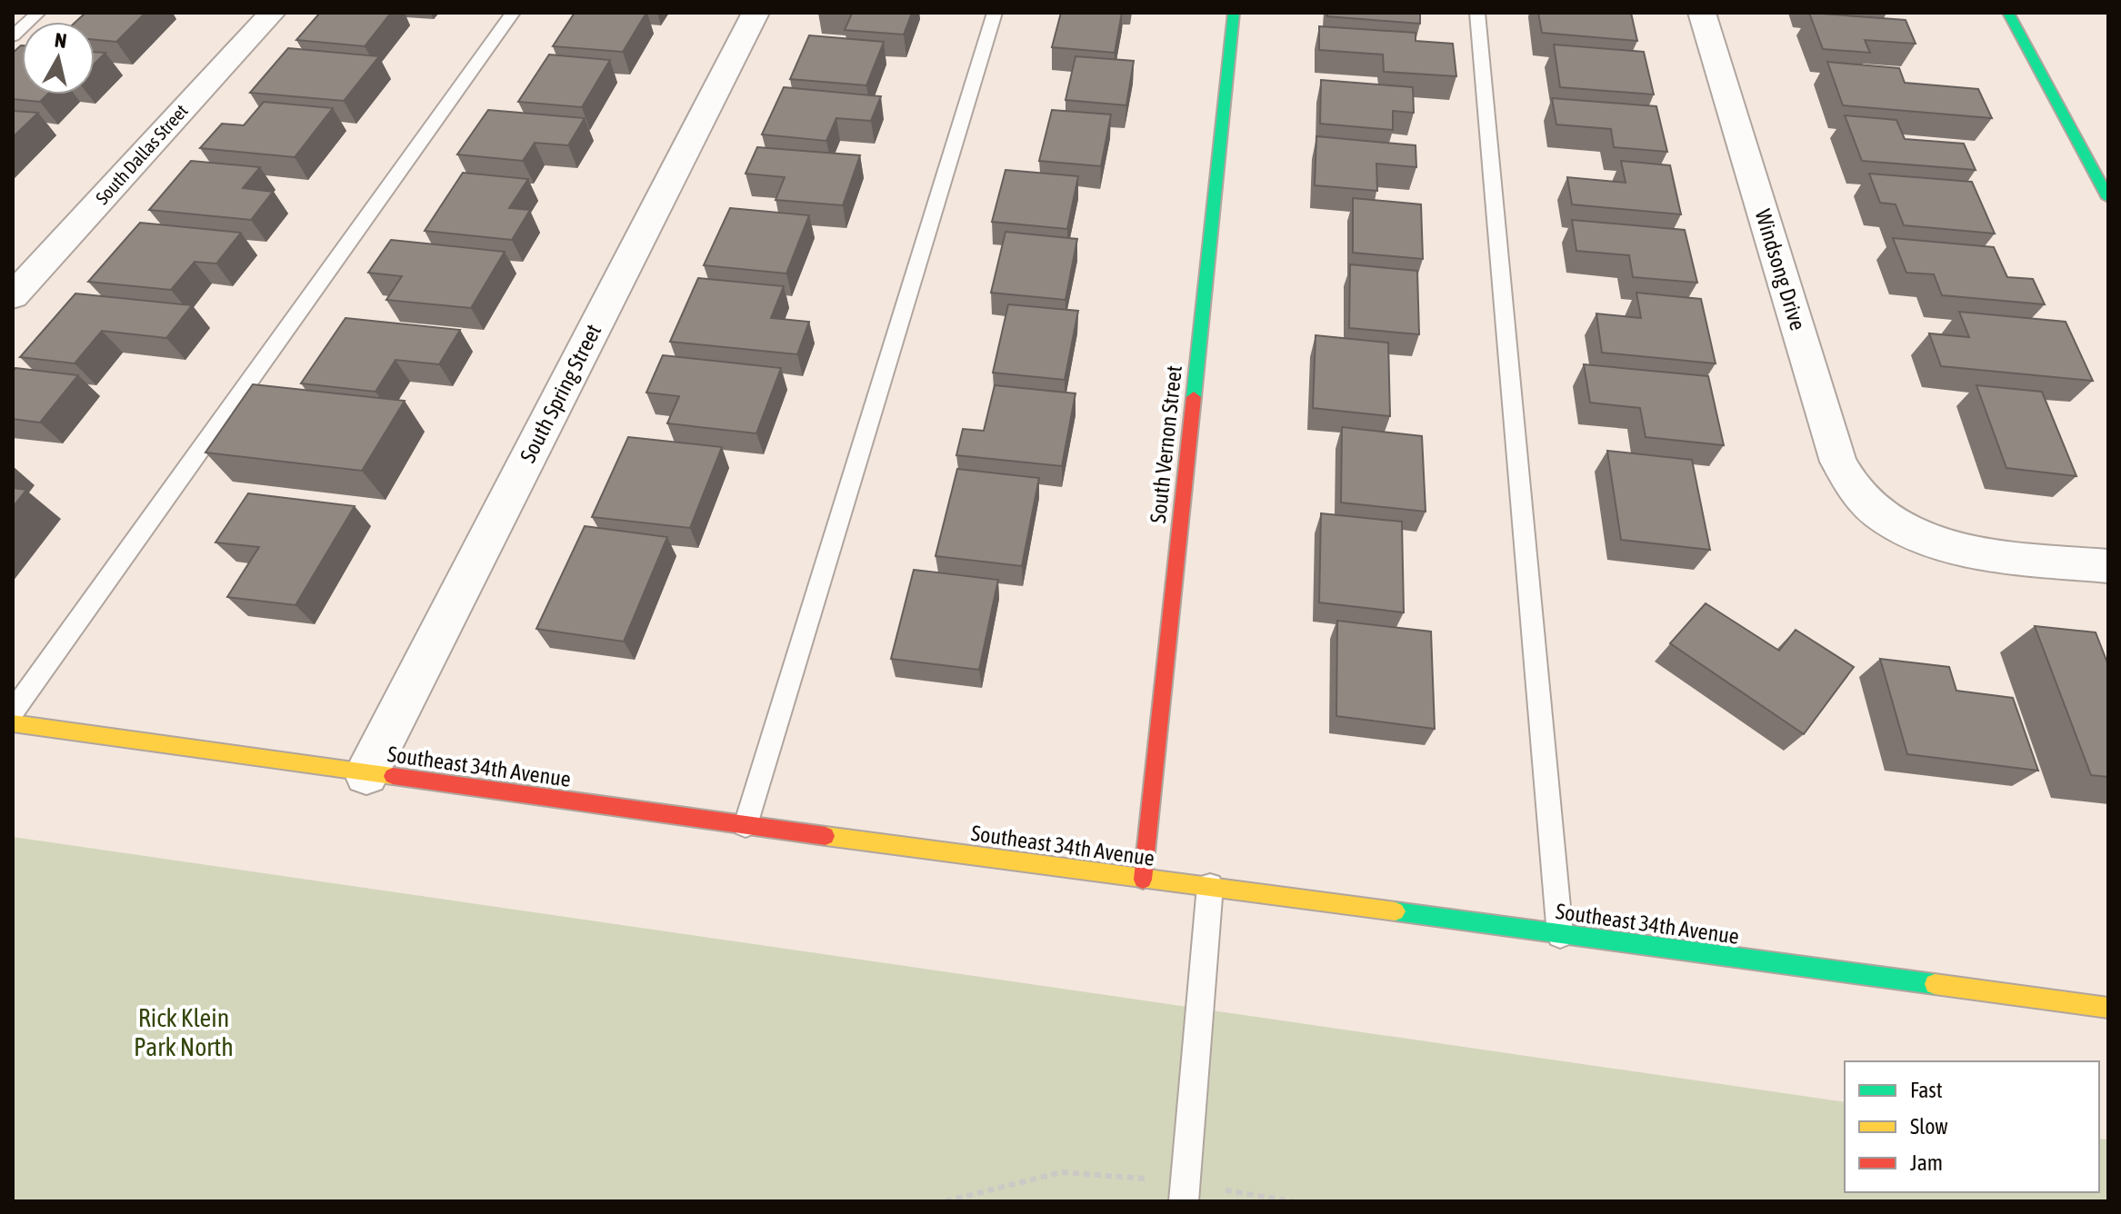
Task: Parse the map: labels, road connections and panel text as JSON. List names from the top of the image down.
{
  "streets": {
    "main road": ["South Vernon Street", "Southeast 34th Avenue"],
    "street": ["South Dallas Street", "Windsong Drive", "South Spring Street"]
  },
  "crossings": [
    ["South Spring Street", "Southeast 34th Avenue"],
    ["South Vernon Street", "Southeast 34th Avenue"]
  ],
  "parks": ["Rick Klein Park North"],
  "legend": ["Fast", "Slow", "Jam"],
  "north": "top"
}
